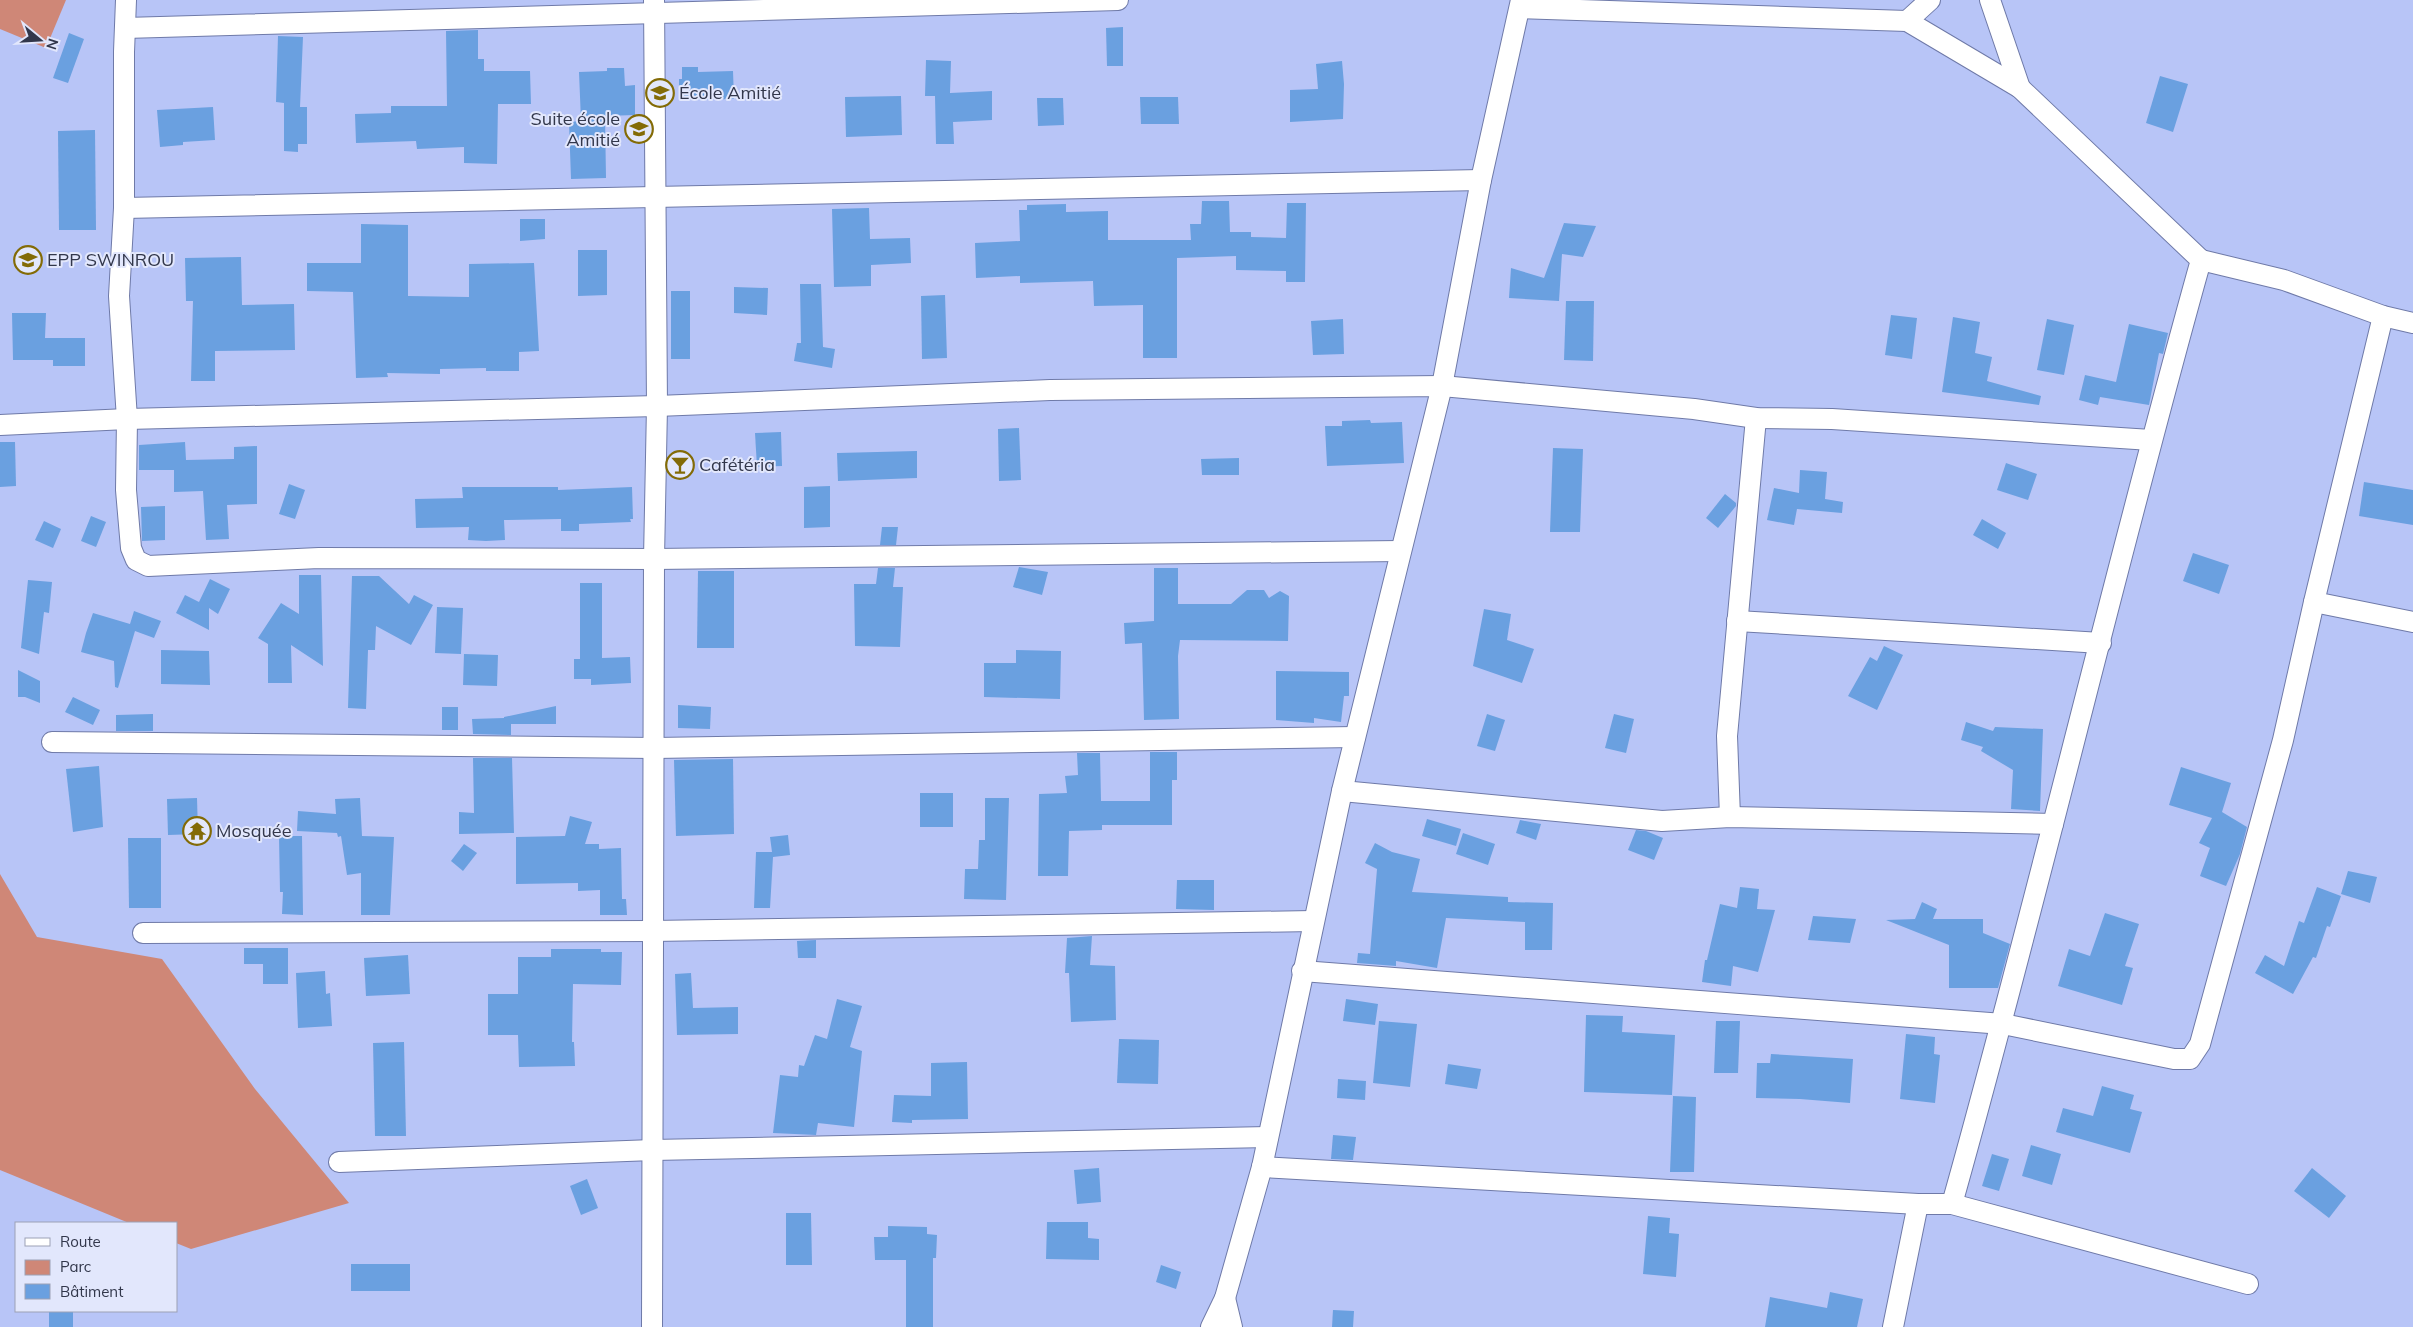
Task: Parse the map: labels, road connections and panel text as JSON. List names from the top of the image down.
{
  "places": {
    "school or university": ["École Amitié", "Suite école Amitié", "EPP SWINROU"],
    "bar": ["Cafétéria"],
    "temple": ["Mosquée"]
  },
  "legend": ["Route", "Parc", "Bâtiment"],
  "north": "right"
}
